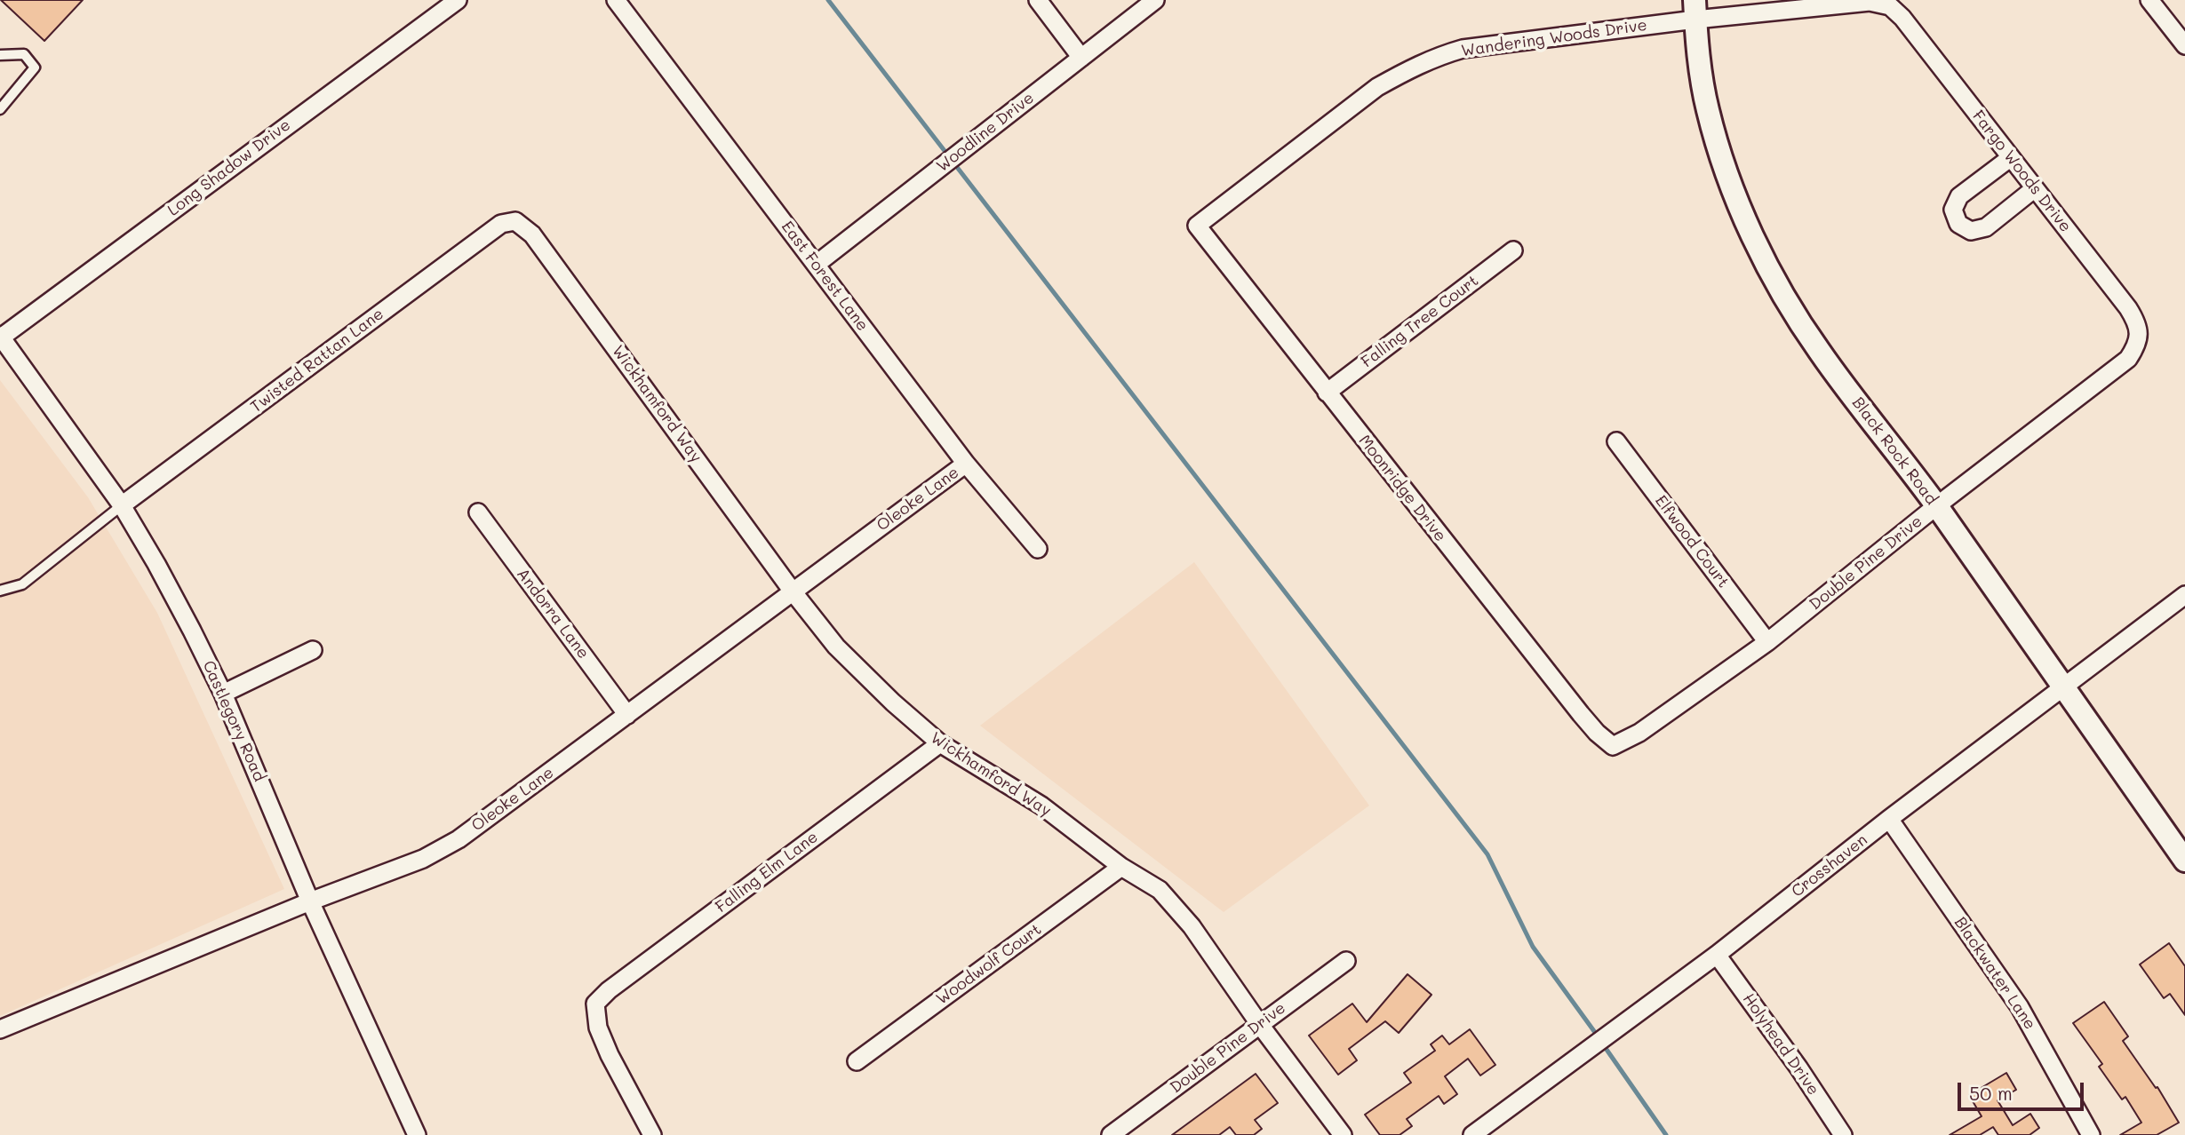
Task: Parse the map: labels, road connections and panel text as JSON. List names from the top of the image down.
{
  "streets": {
    "street": [
      "Wandering Woods Drive",
      "Woodline Drive",
      "Long Shadow Drive",
      "Fargo Woods Drive",
      "East Forest Lane",
      "Falling Tree Court",
      "Twisted Rattan Lane",
      "Wickhamford Way",
      "Black Rock Road",
      "Moonridge Drive",
      "Oleoke Lane",
      "Elfwood Court",
      "Double Pine Drive",
      "Andorra Lane",
      "Castlegory Road",
      "Crosshaven",
      "Falling Elm Lane",
      "Woodwolf Court",
      "Blackwater Lane",
      "Holyhead Drive"
    ]
  },
  "crossings": [
    ["Wandering Woods Drive", "Fargo Woods Drive"],
    ["Wandering Woods Drive", "Black Rock Road"],
    ["Wandering Woods Drive", "Moonridge Drive"],
    ["Woodline Drive", "East Forest Lane"],
    ["Long Shadow Drive", "Castlegory Road"],
    ["Fargo Woods Drive", "Double Pine Drive"],
    ["East Forest Lane", "Oleoke Lane"],
    ["Falling Tree Court", "Moonridge Drive"],
    ["Twisted Rattan Lane", "Wickhamford Way"],
    ["Twisted Rattan Lane", "Castlegory Road"],
    ["Wickhamford Way", "Oleoke Lane"],
    ["Wickhamford Way", "Double Pine Drive"],
    ["Wickhamford Way", "Falling Elm Lane"],
    ["Wickhamford Way", "Woodwolf Court"],
    ["Black Rock Road", "Double Pine Drive"],
    ["Black Rock Road", "Crosshaven"],
    ["Moonridge Drive", "Double Pine Drive"],
    ["Oleoke Lane", "Andorra Lane"],
    ["Oleoke Lane", "Castlegory Road"],
    ["Elfwood Court", "Double Pine Drive"],
    ["Crosshaven", "Blackwater Lane"],
    ["Crosshaven", "Holyhead Drive"]
  ],
  "scale_bar": "50 m"
}
